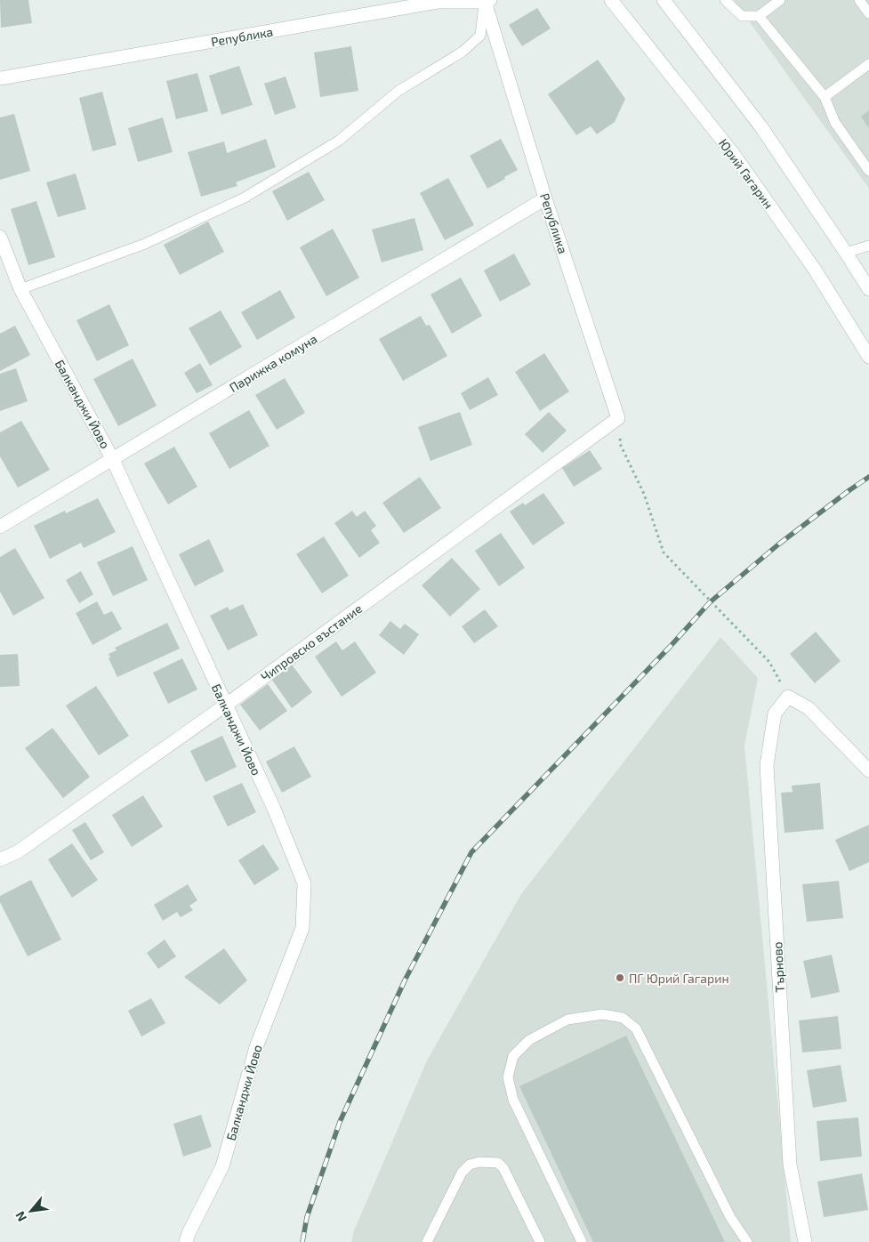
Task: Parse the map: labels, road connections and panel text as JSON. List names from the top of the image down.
{
  "streets": {
    "street": [
      "Република",
      "Юрий Гагарин",
      "Парижка комуна",
      "Балканджи Йово",
      "Чипровско въстание",
      "Търново"
    ]
  },
  "crossings": [
    ["Република", "Парижка комуна"],
    ["Република", "Чипровско въстание"],
    ["Парижка комуна", "Балканджи Йово"],
    ["Балканджи Йово", "Чипровско въстание"]
  ],
  "places": ["ПГ Юрий Гагарин"],
  "north": "bottom left"
}
